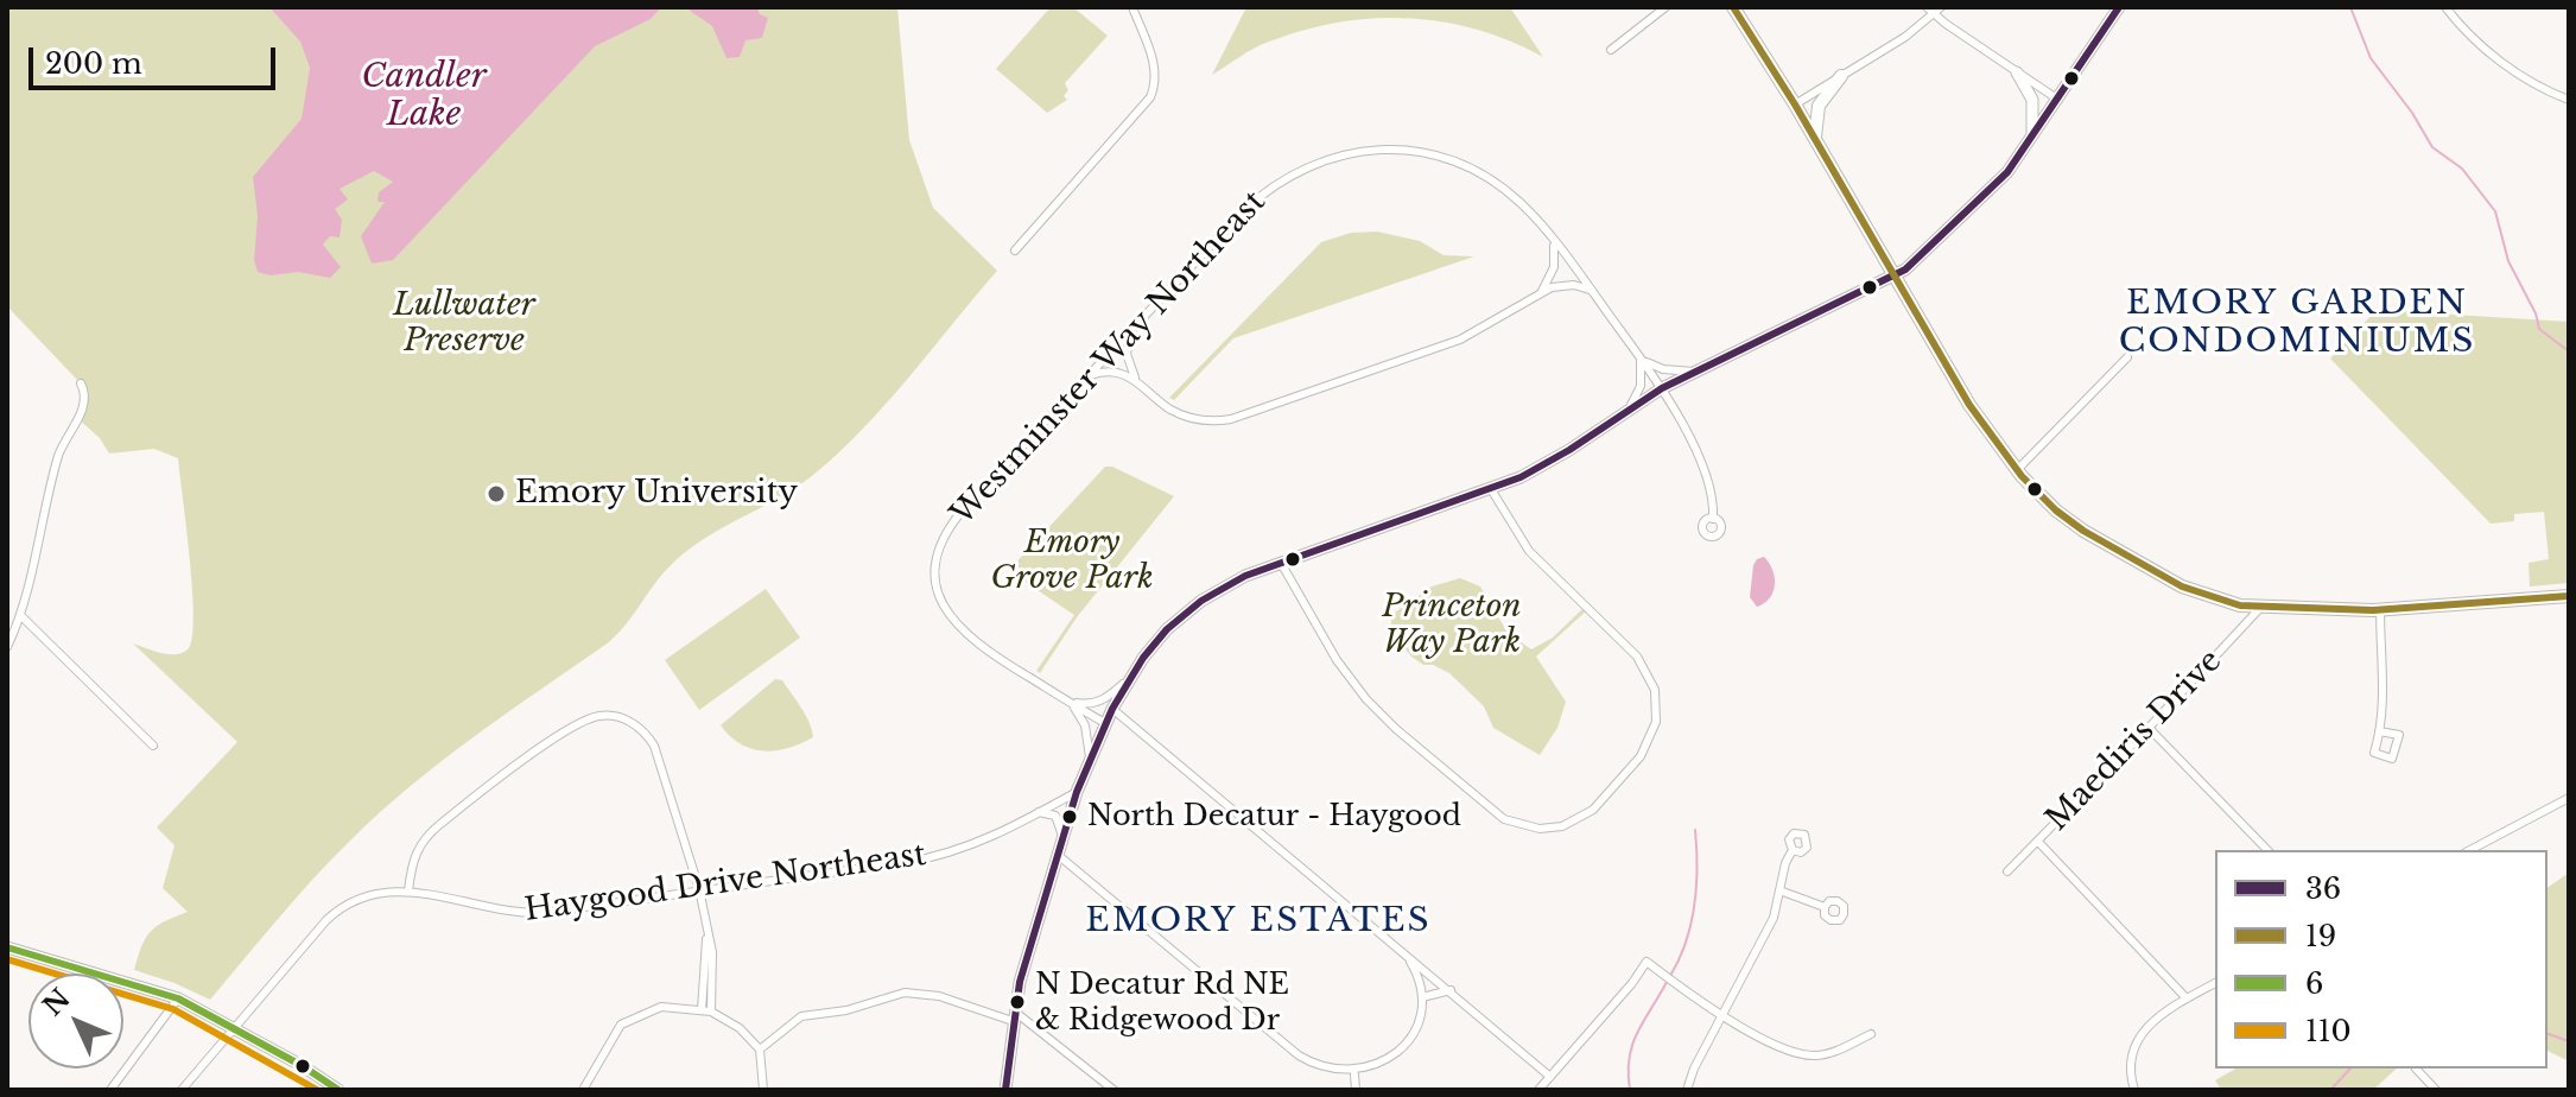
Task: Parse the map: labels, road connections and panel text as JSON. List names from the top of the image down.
{
  "streets": {
    "street": ["Westminster Way Northeast", "Maediris Drive", "Haygood Drive Northeast"]
  },
  "districts": ["EMORY GARDEN CONDOMINIUMS", "EMORY ESTATES"],
  "water": ["Candler Lake"],
  "parks": ["Lullwater Preserve", "Emory Grove Park", "Princeton Way Park"],
  "places": ["Emory University", "North Decatur - Haygood", "N Decatur Rd NE & Ridgewood Dr"],
  "lines": [
    "transit line 36",
    "transit line 19",
    "transit line 6",
    "transit line 110"
  ],
  "legend": [
    "36",
    "19",
    "6",
    "110"
  ],
  "scale_bar": "200 m",
  "north": "top left"
}
